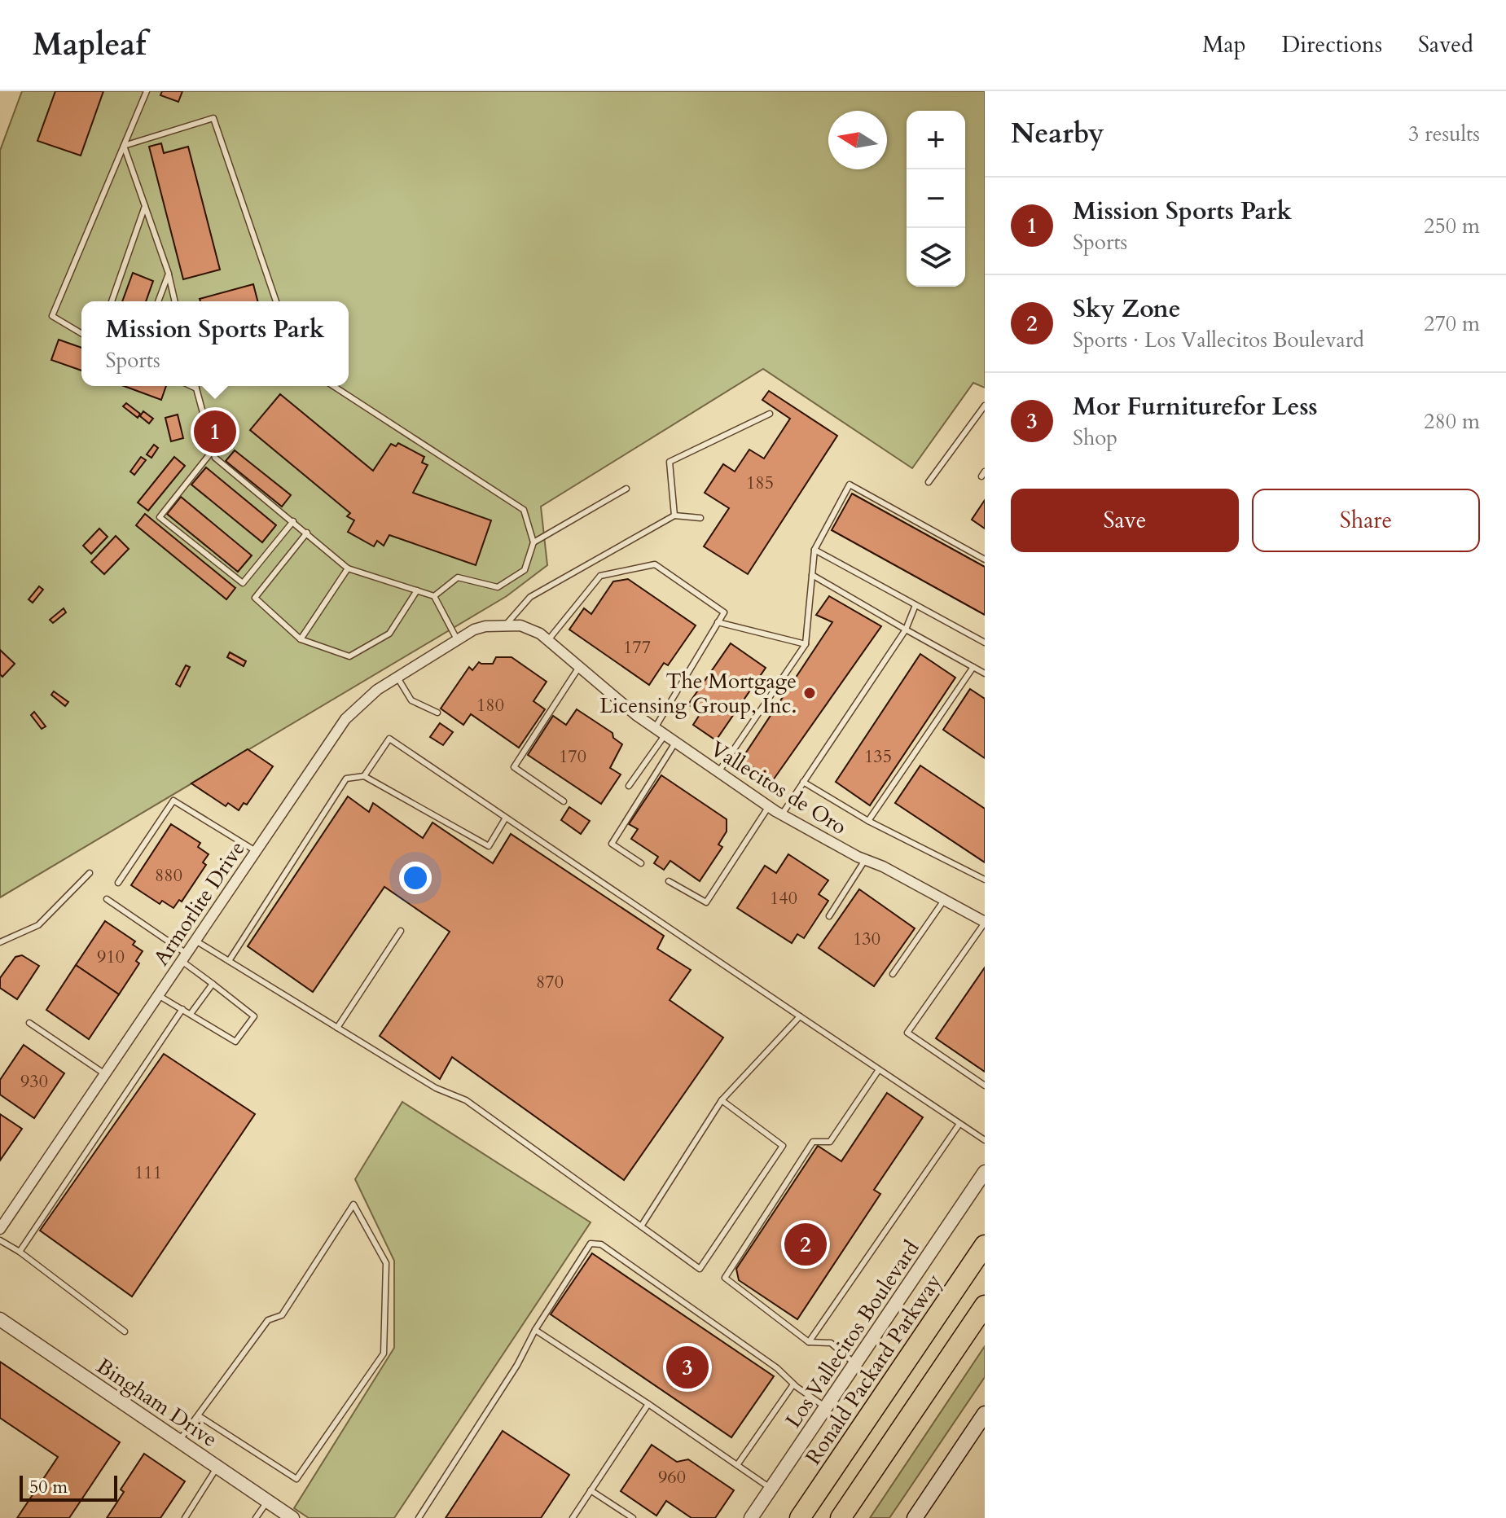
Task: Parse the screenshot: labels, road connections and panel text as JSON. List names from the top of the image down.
{
  "streets": {
    "highway": ["Ronald Packard Parkway"],
    "street": [
      "Vallecitos de Oro",
      "Armorlite Drive",
      "Los Vallecitos Boulevard",
      "Bingham Drive"
    ]
  },
  "crossings": [
    ["Vallecitos de Oro", "Armorlite Drive"]
  ],
  "places": ["The Mortgage Licensing Group, Inc."],
  "house_numbers": [
    "185",
    "177",
    "180",
    "170",
    "135",
    "880",
    "140",
    "130",
    "910",
    "870",
    "930",
    "111",
    "960"
  ],
  "scale_bar": "50 m",
  "north": "left",
  "page": {
    "header": "Mapleaf",
    "nav": ["Map", "Directions", "Saved"],
    "heading": ["Nearby", "3 results"],
    "map_buttons": ["+", "−"],
    "list": [
      {
        "mark": "1",
        "name": "Mission Sports Park",
        "note": "Sports",
        "value": "250 m"
      },
      {
        "mark": "2",
        "name": "Sky Zone",
        "note": "Sports · Los Vallecitos Boulevard",
        "value": "270 m"
      },
      {
        "mark": "3",
        "name": "Mor Furniturefor Less",
        "note": "Shop",
        "value": "280 m"
      }
    ],
    "popup": ["Mission Sports Park", "Sports"],
    "pins": ["1", "2", "3"],
    "buttons": ["Save", "Share"],
    "scale": "50 m"
  }
}
